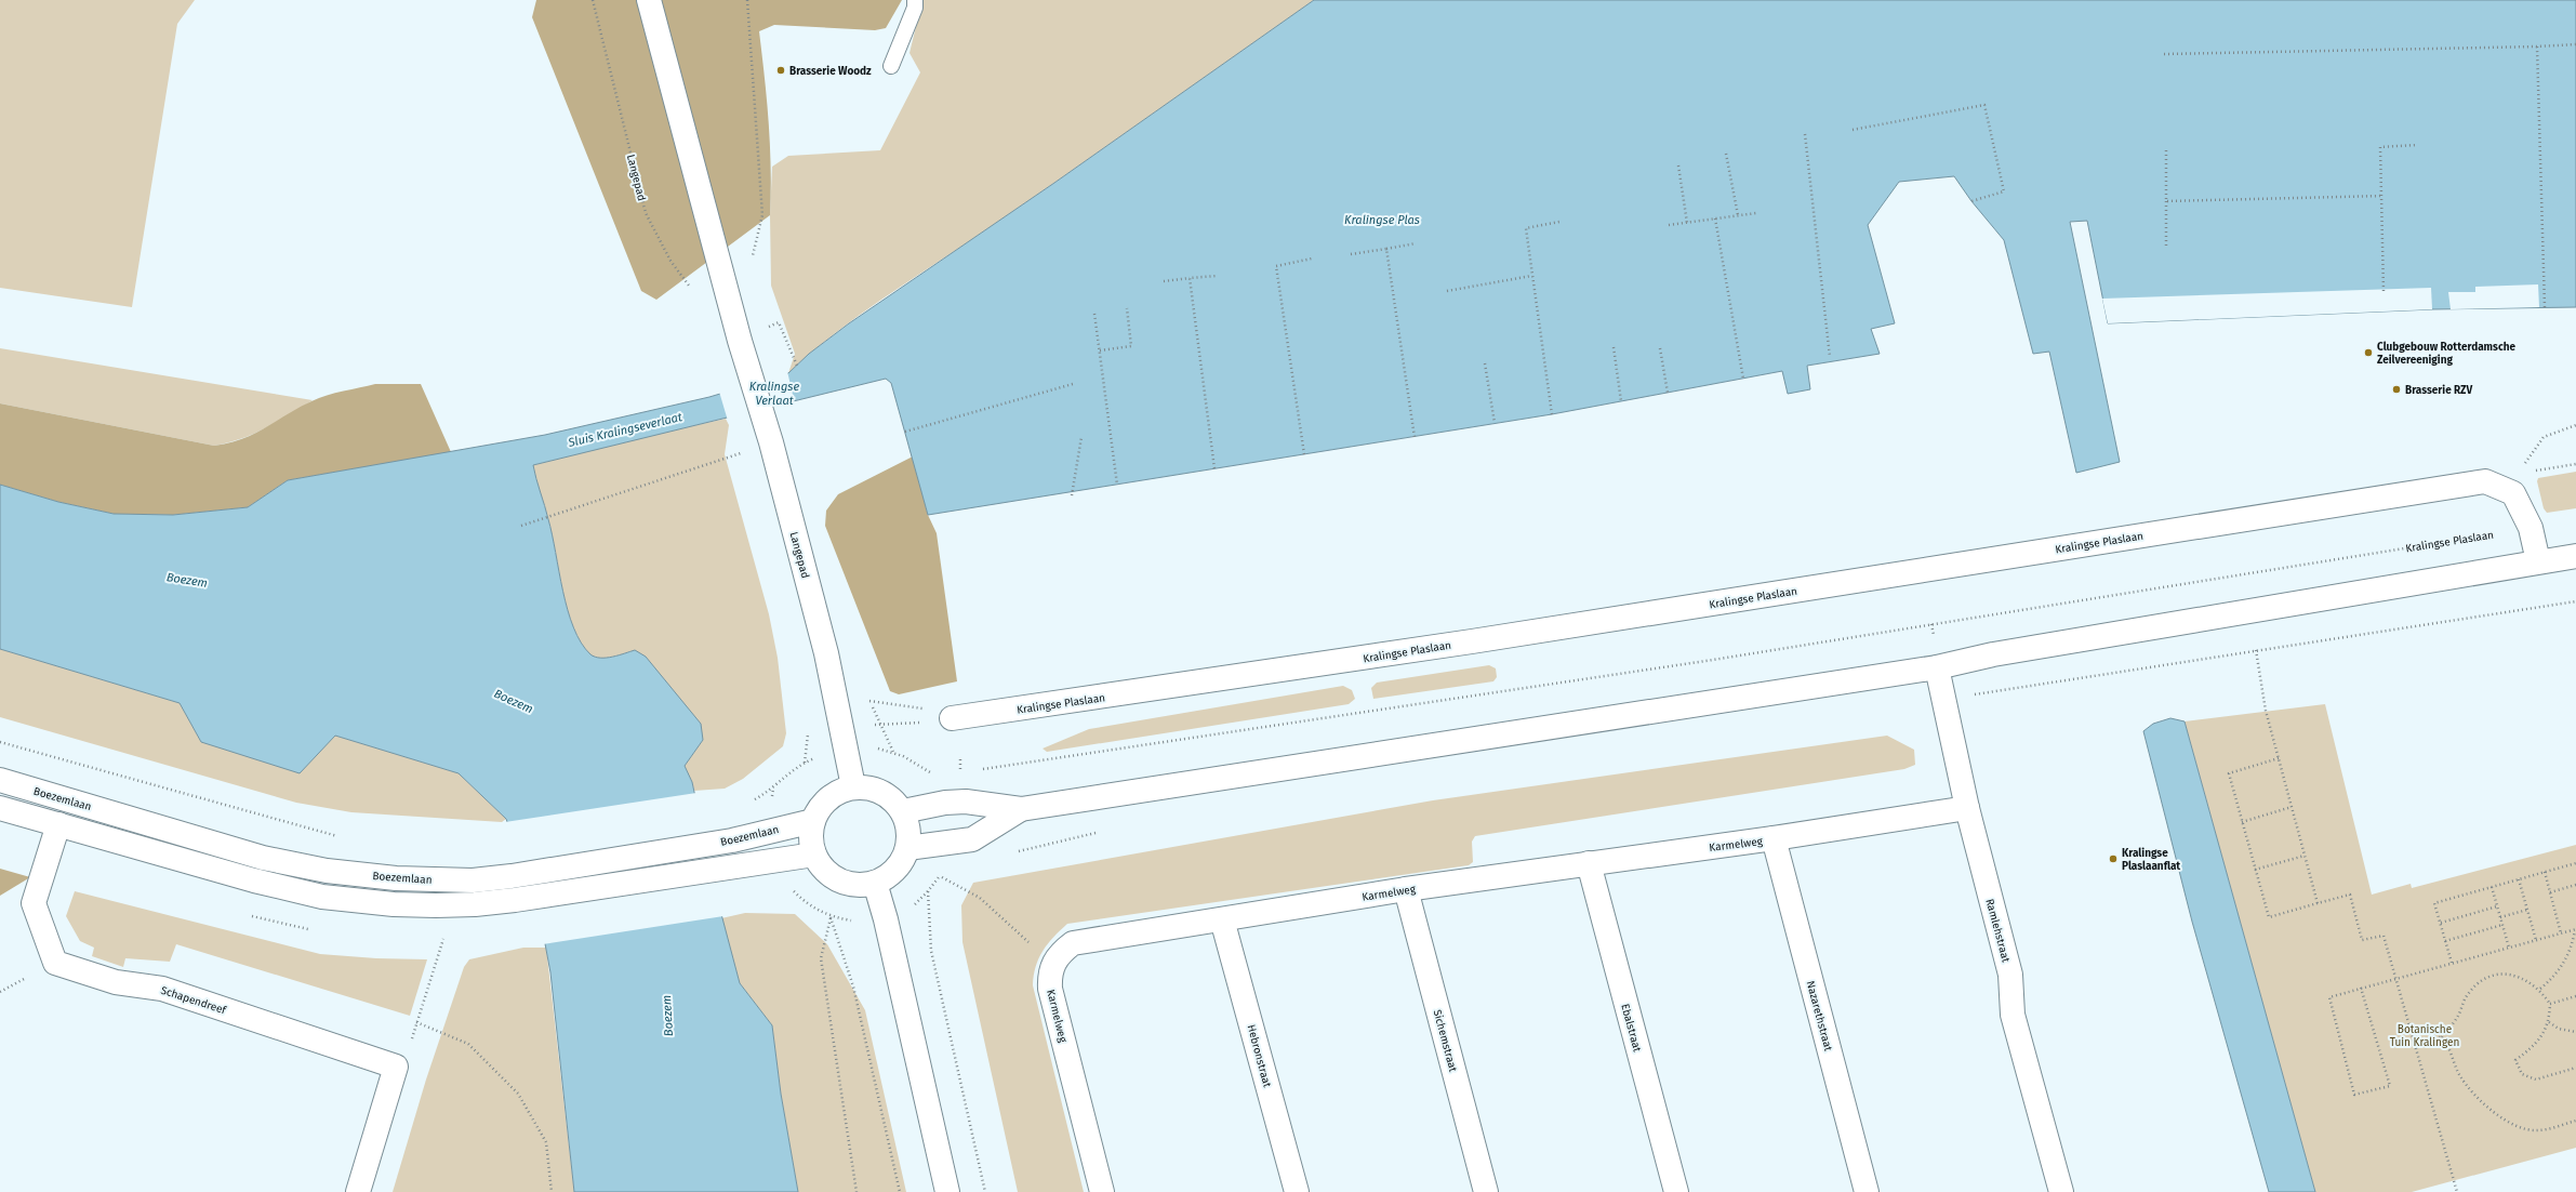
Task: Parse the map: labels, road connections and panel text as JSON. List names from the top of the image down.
{
  "streets": {
    "street": [
      "Langepad",
      "Kralingse Plaslaan",
      "Boezemlaan",
      "Karmelweg",
      "Ramlehstraat",
      "Schapendreef",
      "Nazarethstraat",
      "Ebalstraat",
      "Sichemstraat",
      "Hebronstraat"
    ]
  },
  "crossings": [
    ["Langepad", "Boezemlaan"],
    ["Karmelweg", "Ramlehstraat"],
    ["Karmelweg", "Nazarethstraat"],
    ["Karmelweg", "Ebalstraat"],
    ["Karmelweg", "Sichemstraat"],
    ["Karmelweg", "Hebronstraat"]
  ],
  "water": [
    "Kralingse Plas",
    "Kralingse Verlaat",
    "Sluis Kralingseverlaat",
    "Boezem"
  ],
  "parks": ["Botanische Tuin Kralingen"],
  "places": [
    "Brasserie Woodz",
    "Clubgebouw Rotterdamsche Zeilvereeniging",
    "Brasserie RZV",
    "Kralingse Plaslaanflat"
  ]
}
